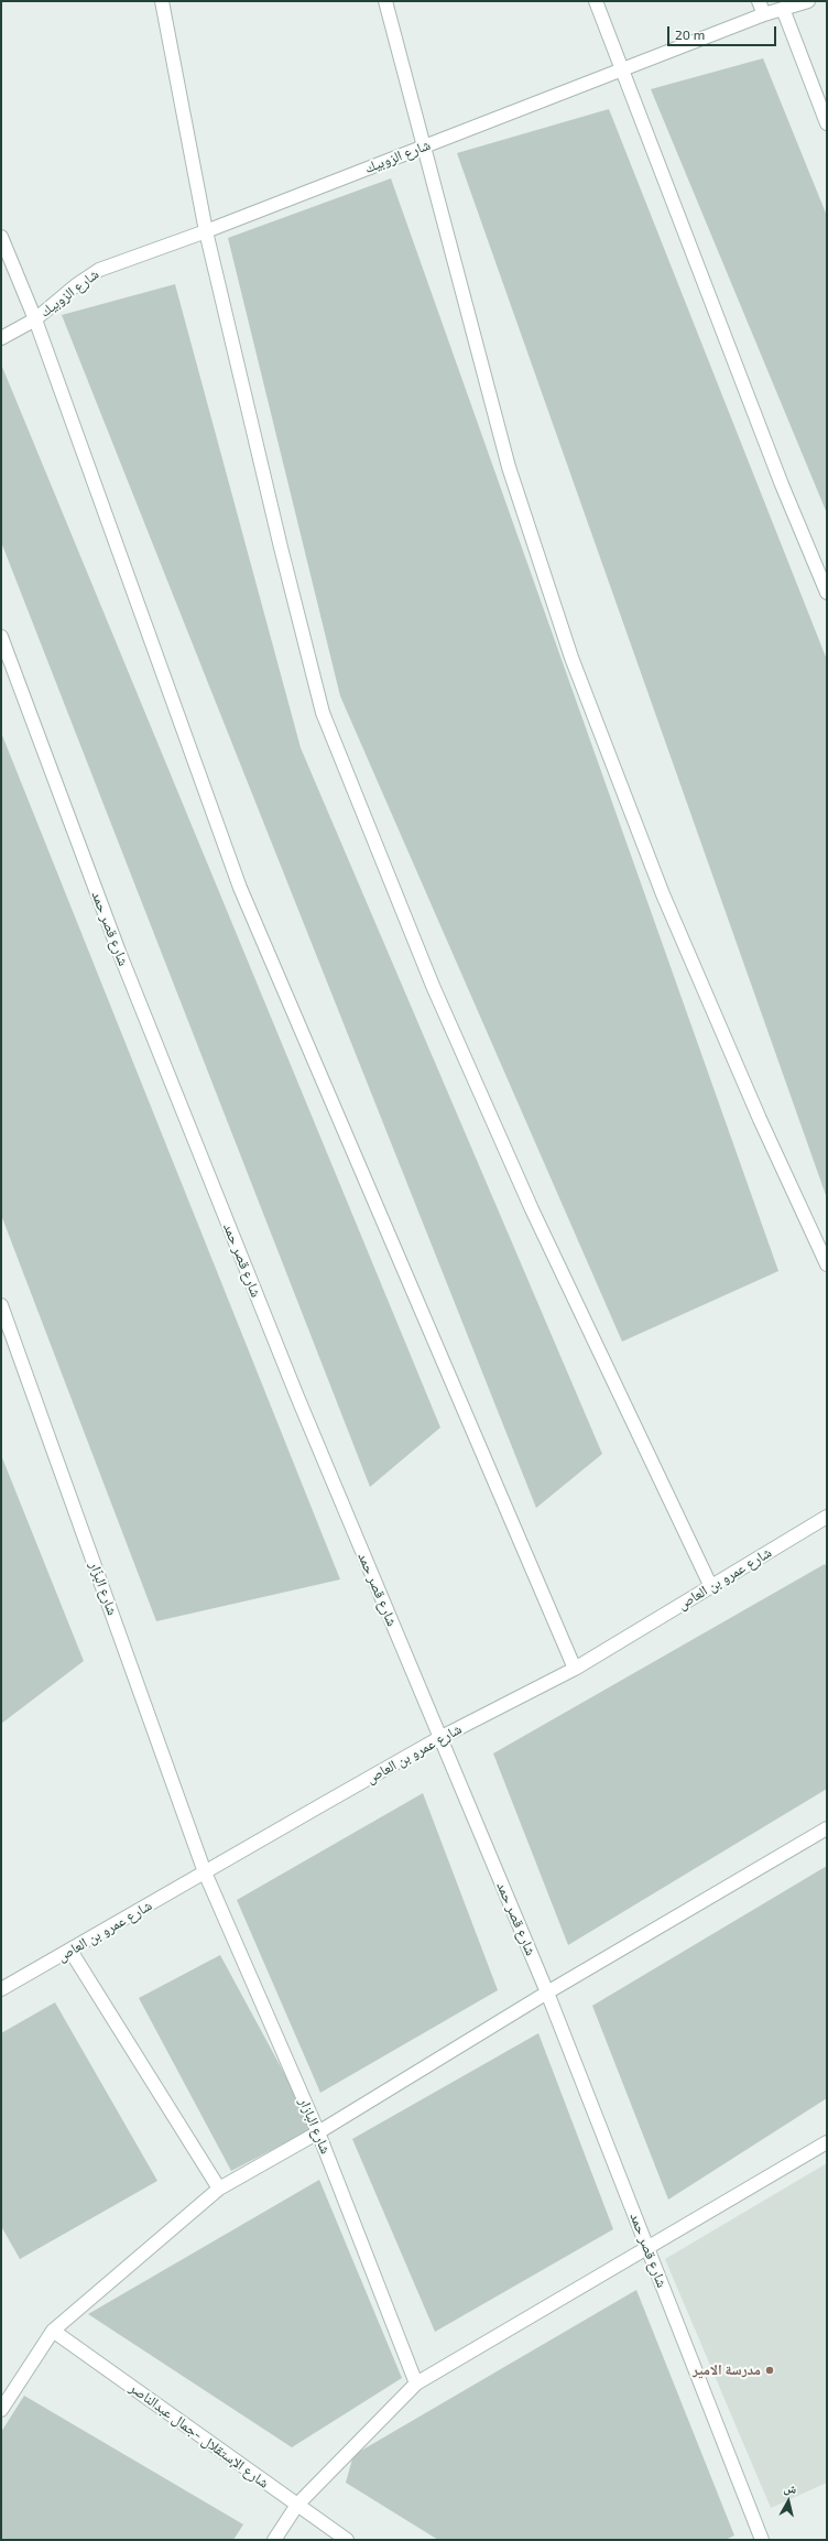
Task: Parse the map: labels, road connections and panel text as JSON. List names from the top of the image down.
{
  "streets": {
    "street": [
      "شارع الزوبيك",
      "شارع قصر حمد",
      "شارع عمرو بن العاص",
      "شارع البزّار",
      "شارع البازار",
      "شارع الإستقلال -جمال عبدالناصر"
    ]
  },
  "crossings": [
    ["شارع قصر حمد", "شارع عمرو بن العاص"],
    ["شارع عمرو بن العاص", "شارع البزّار"],
    ["شارع عمرو بن العاص", "شارع البازار"],
    ["شارع البزّار", "شارع البازار"]
  ],
  "places": ["مدرسة الامير"],
  "scale_bar": "20 m",
  "north": "top"
}
